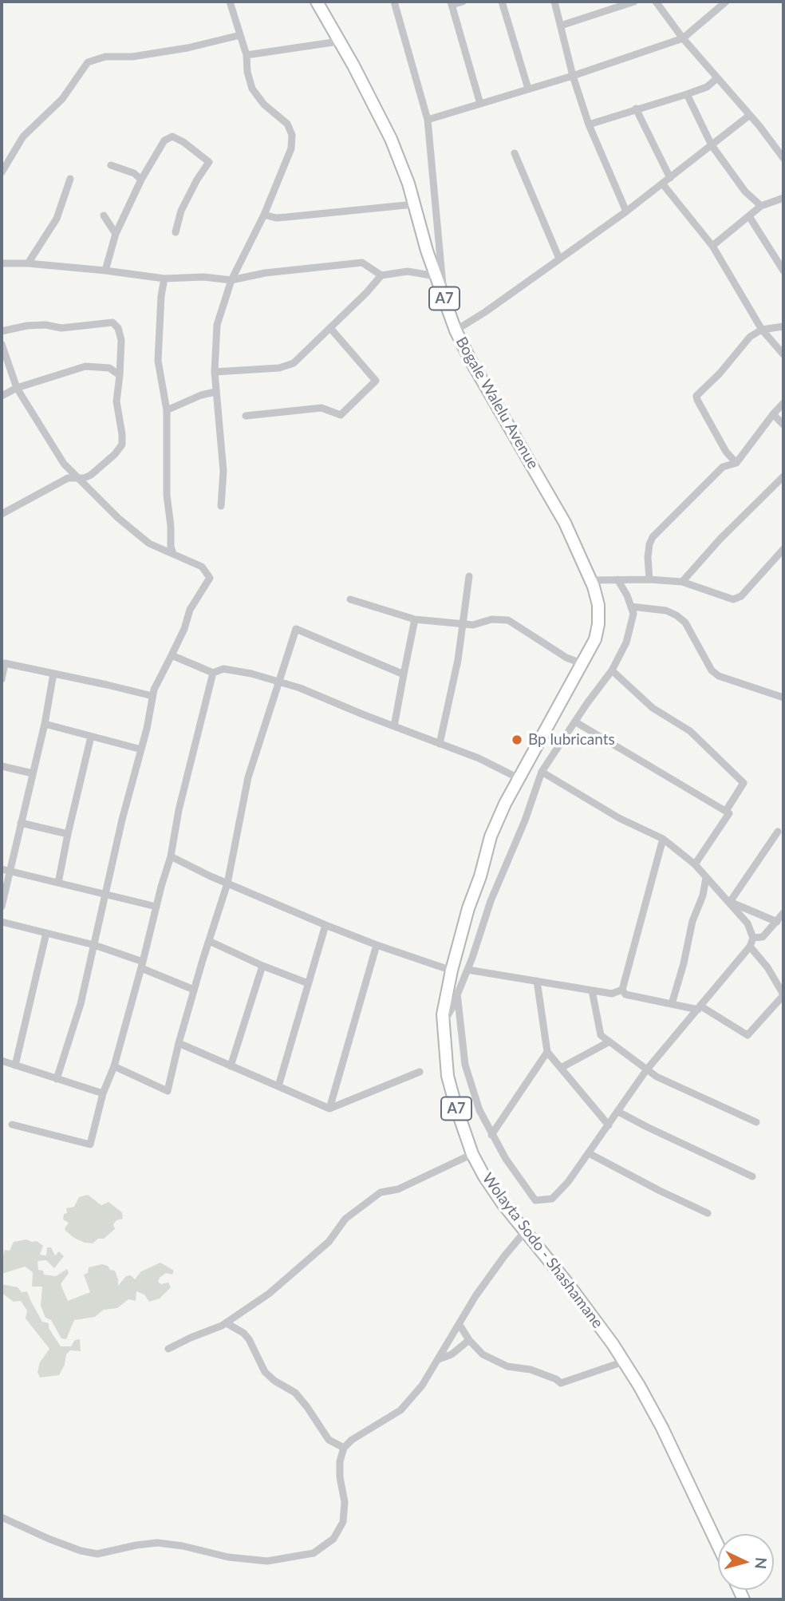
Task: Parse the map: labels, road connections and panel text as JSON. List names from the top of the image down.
{
  "streets": {
    "highway": ["A7", "Bogale Walelu Avenue", "Wolayta Sodo - Shashamane"]
  },
  "crossings": [
    ["Bogale Walelu Avenue", "Wolayta Sodo - Shashamane"]
  ],
  "places": ["Bp lubricants"],
  "north": "right"
}
